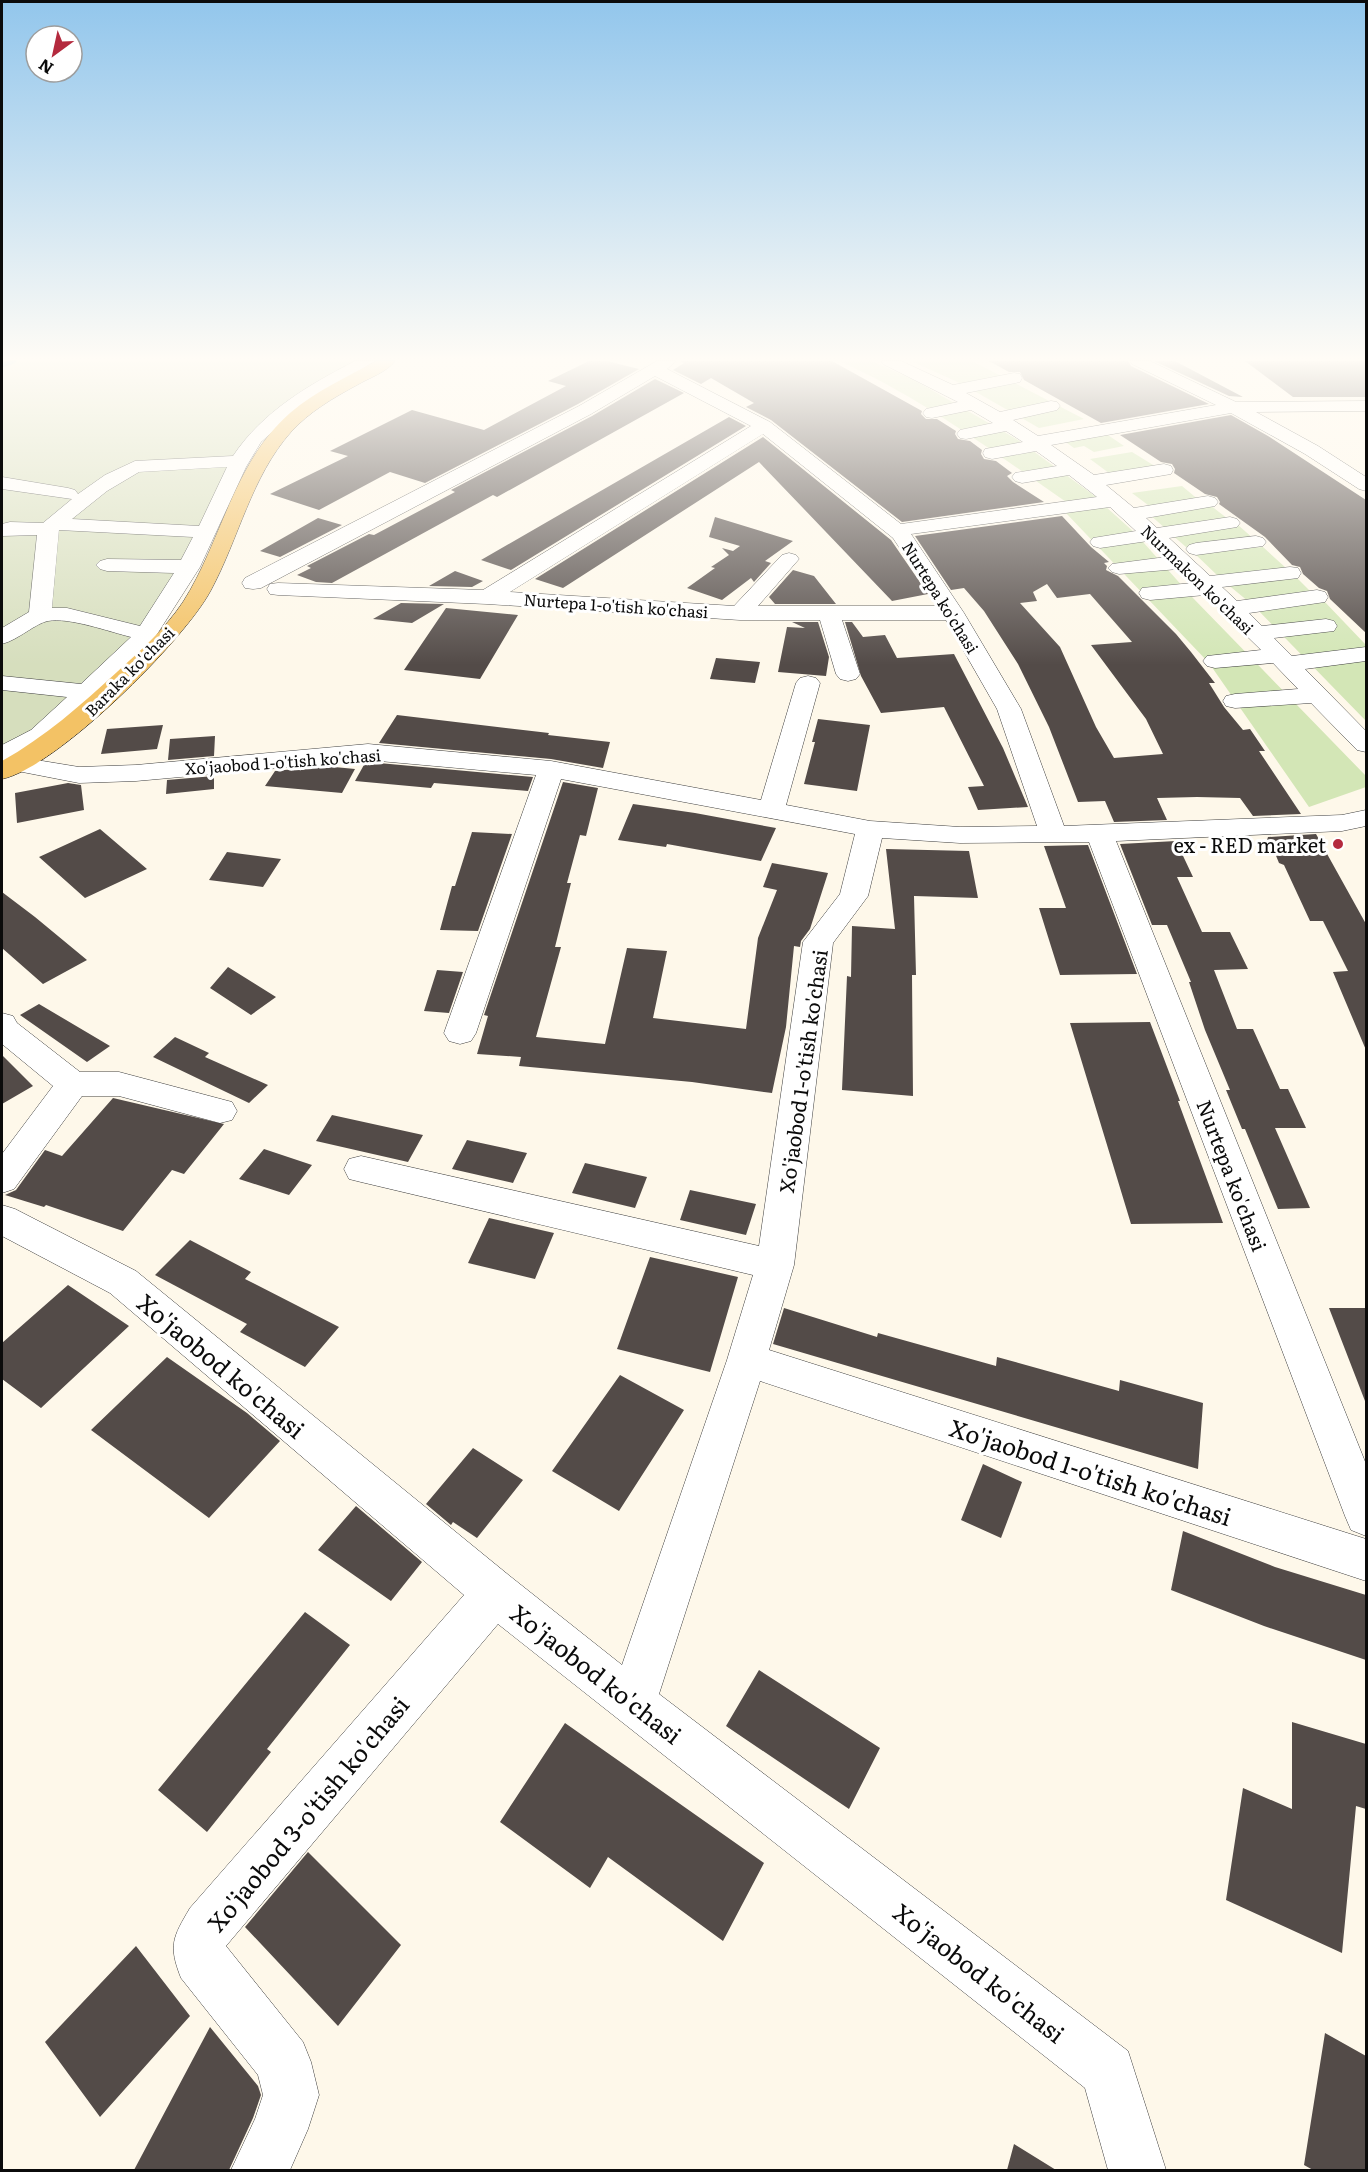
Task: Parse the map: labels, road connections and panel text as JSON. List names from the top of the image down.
{
  "streets": {
    "main road": ["Baraka ko'chasi"],
    "street": [
      "Nurmakon ko'chasi",
      "Nurtepa ko'chasi",
      "Nurtepa 1-o'tish ko'chasi",
      "Xo'jaobod 1-o'tish ko'chasi",
      "Xo'jaobod ko'chasi",
      "Xo'jaobod 3-o'tish ko'chasi"
    ]
  },
  "crossings": [
    ["Nurtepa ko'chasi", "Nurtepa 1-o'tish ko'chasi"],
    ["Baraka ko'chasi", "Xo'jaobod 1-o'tish ko'chasi"],
    ["Xo'jaobod 1-o'tish ko'chasi", "Xo'jaobod ko'chasi"],
    ["Xo'jaobod ko'chasi", "Xo'jaobod 3-o'tish ko'chasi"]
  ],
  "places": ["ex - RED market"],
  "north": "bottom left"
}
